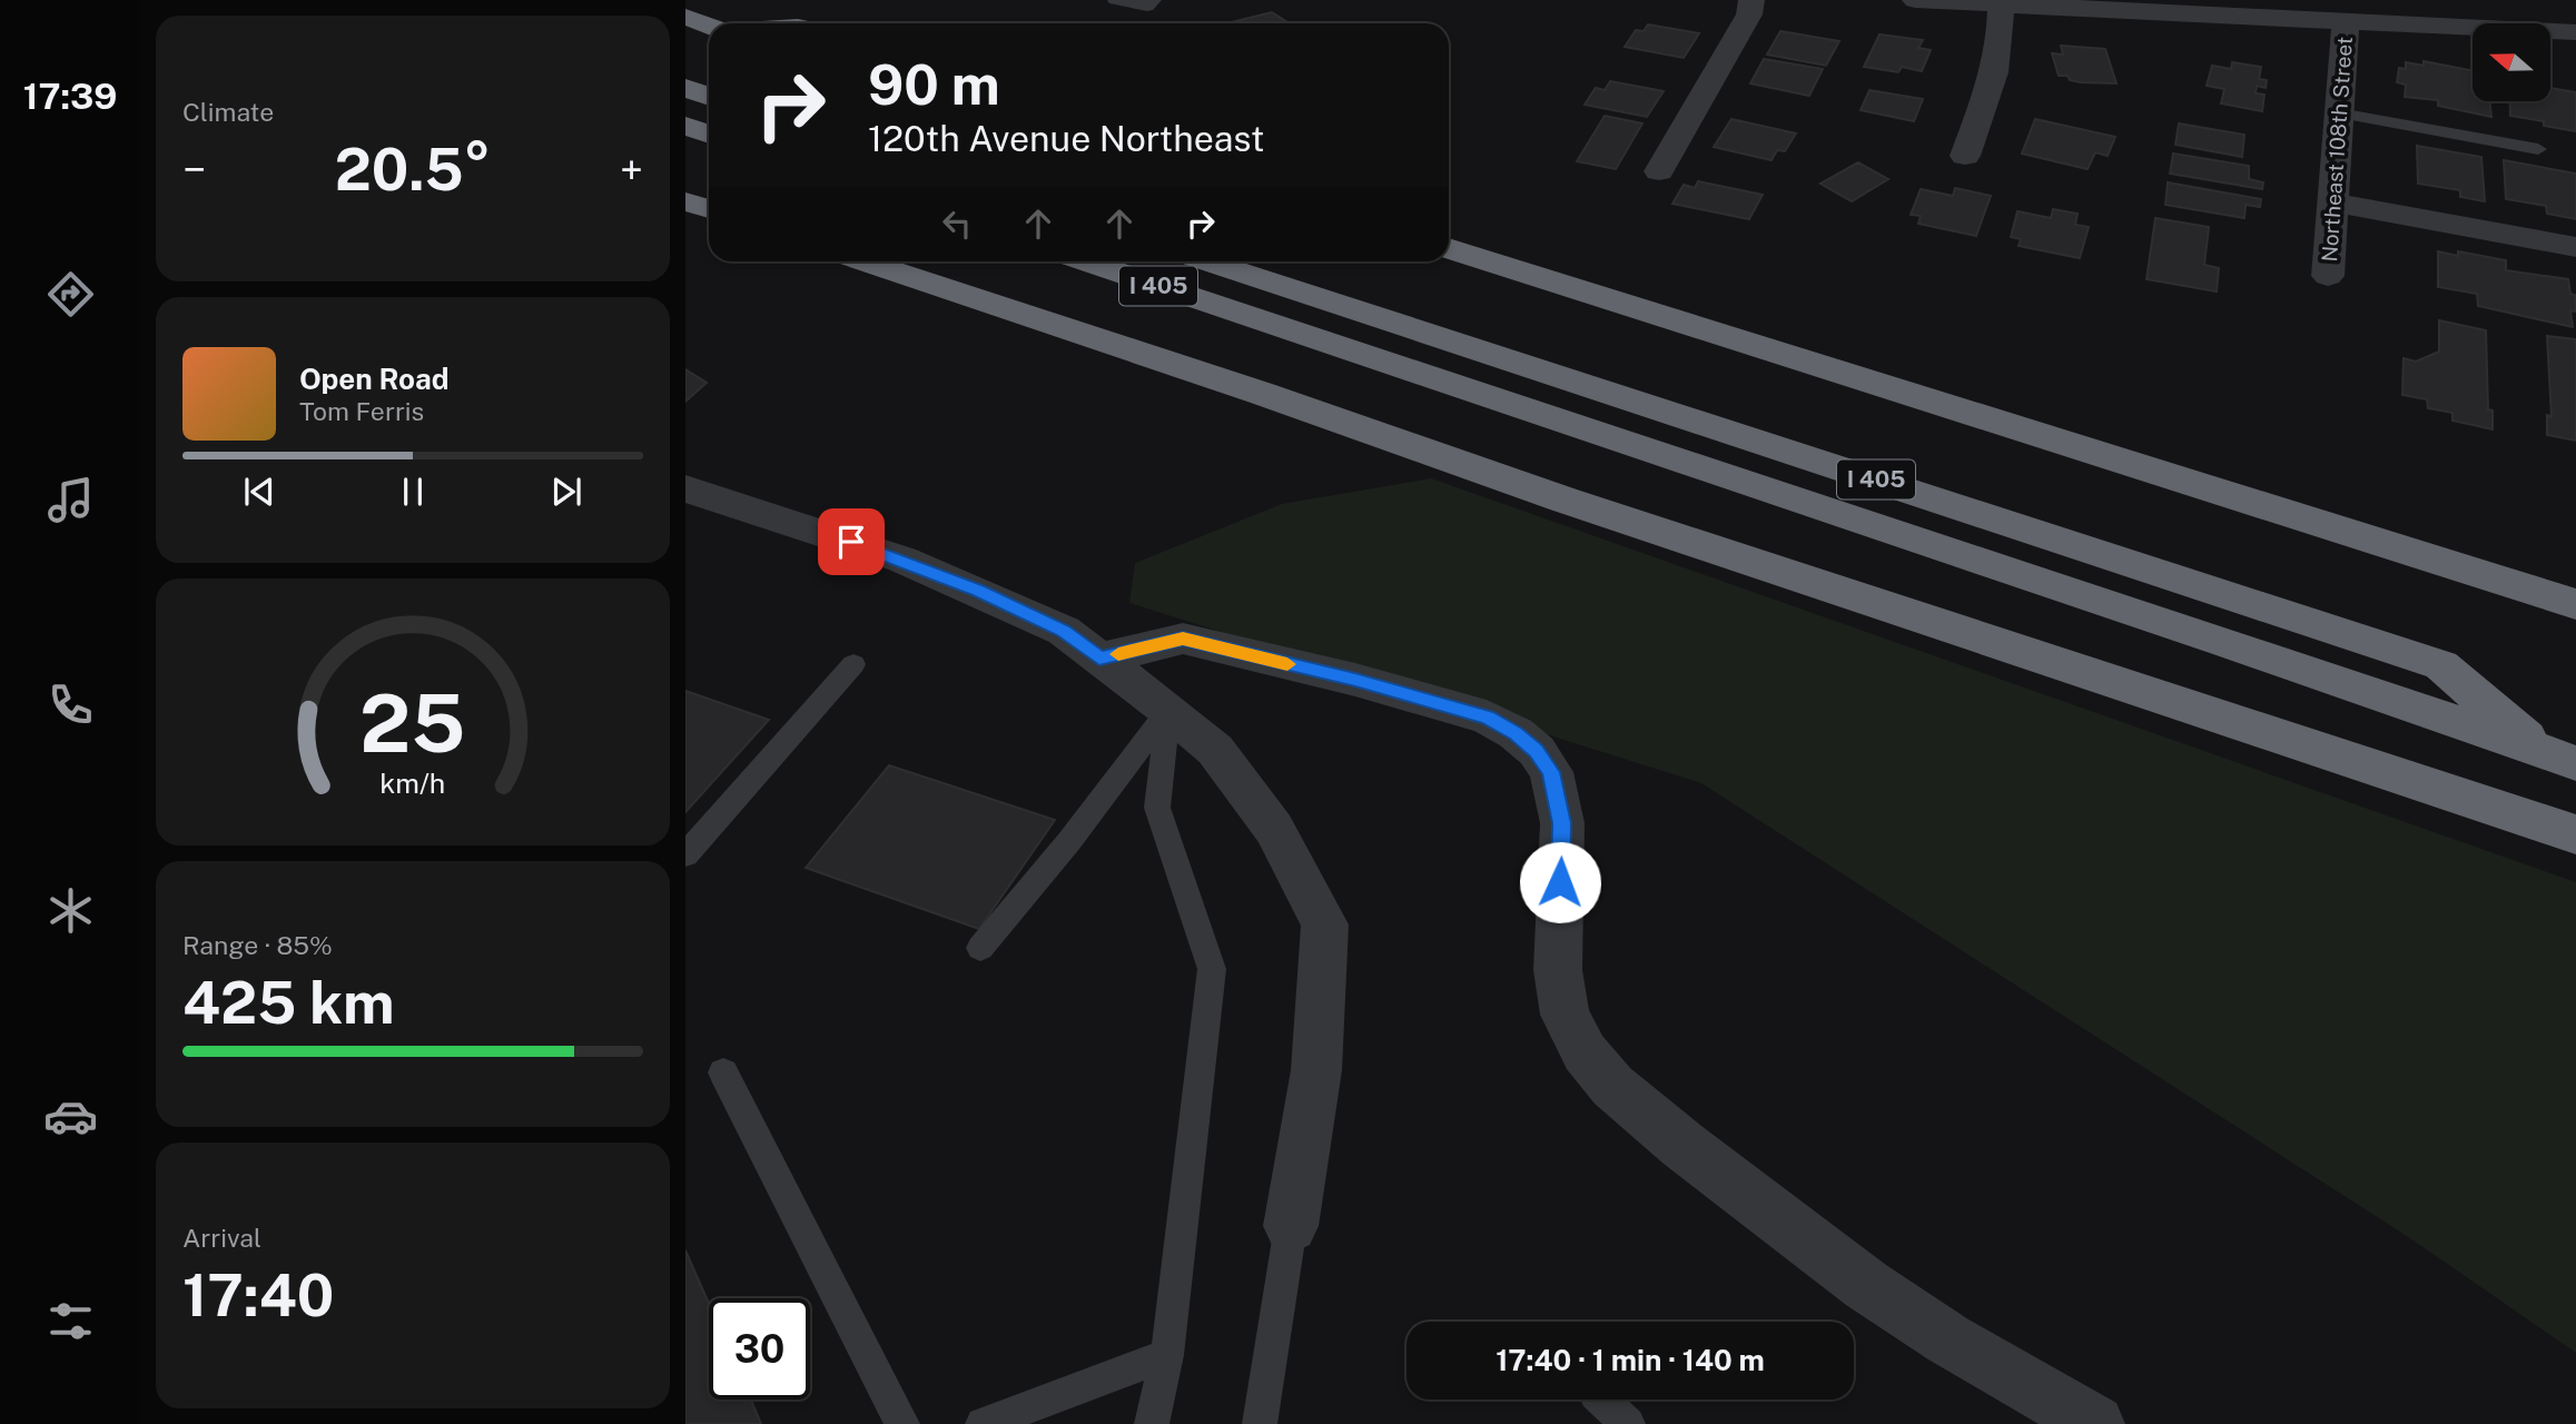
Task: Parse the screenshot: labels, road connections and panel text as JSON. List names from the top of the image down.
{
  "streets": {
    "highway": ["I 405"],
    "street": ["Northeast 108th Street"]
  },
  "north": "left",
  "page": {
    "tabs": "17:39",
    "tile": [
      "Climate",
      ["Range · 85%", "425 km"],
      ["Arrival", "17:40"]
    ],
    "turn": ["90 m", "120th Avenue Northeast"],
    "heat": ["−", "20.5°", "+"],
    "song": ["Open Road", "Tom Ferris"],
    "limit": "30",
    "trip": "17:40 · 1 min · 140 m",
    "gauge": ["25", "km/h"]
  }
}
